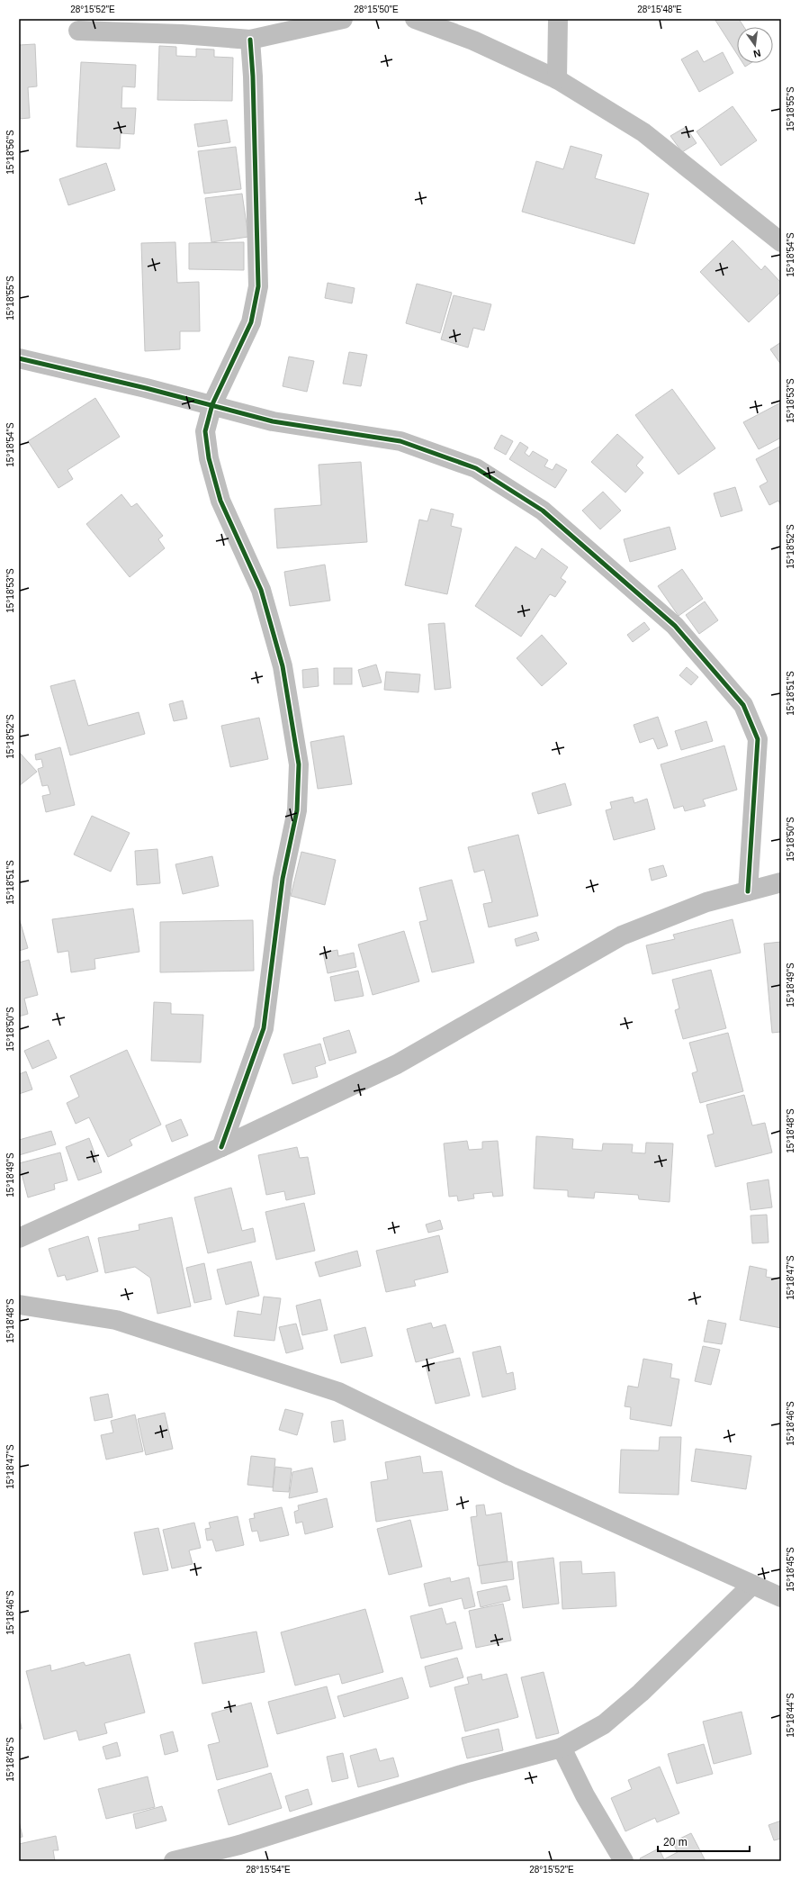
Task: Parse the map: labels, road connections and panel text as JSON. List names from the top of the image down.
{
  "scale_bar": "20 m",
  "north": "bottom",
  "coordinates": [
    "28°15'52\"E",
    "28°15'50\"E",
    "28°15'48\"E",
    "15°18'55\"S",
    "15°18'56\"S",
    "15°18'54\"S",
    "15°18'53\"S",
    "15°18'52\"S",
    "15°18'51\"S",
    "15°18'50\"S",
    "15°18'49\"S",
    "15°18'48\"S",
    "15°18'47\"S",
    "15°18'46\"S",
    "15°18'45\"S",
    "15°18'44\"S",
    "28°15'54\"E"
  ]
}
